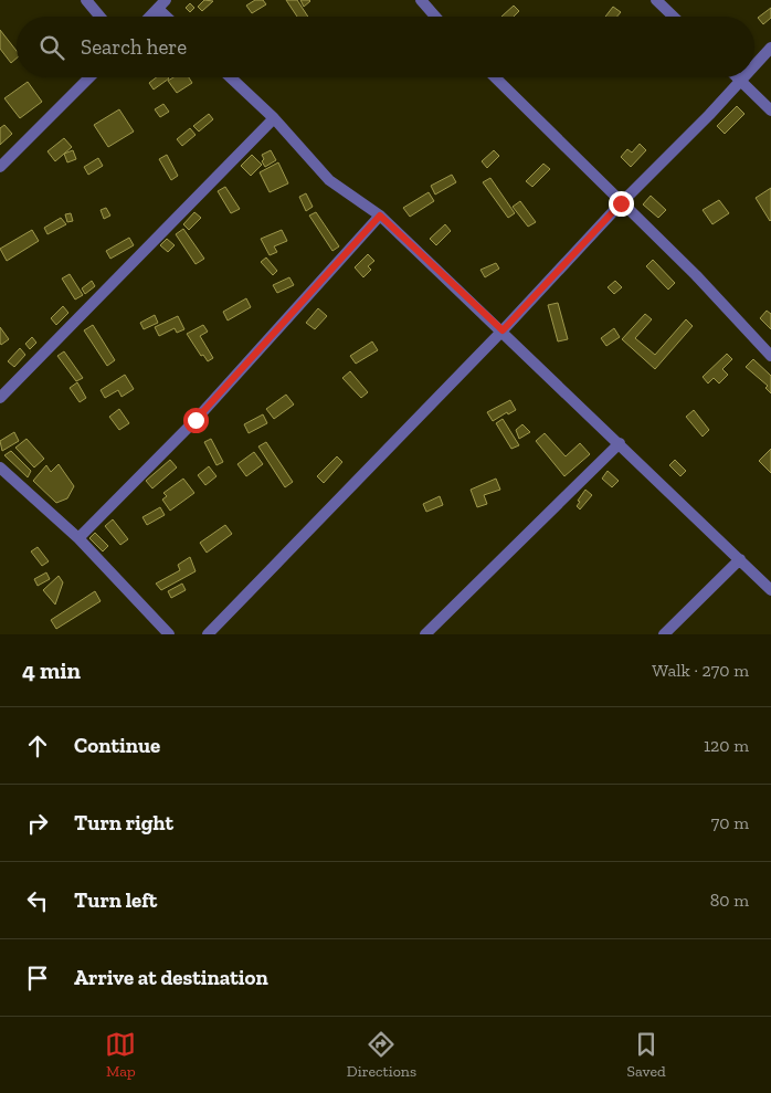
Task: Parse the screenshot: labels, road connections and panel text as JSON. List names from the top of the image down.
{
  "page": {
    "search": "Search here",
    "heading": ["4 min", "Walk · 270 m"],
    "list": [
      ["Continue", "120 m"],
      ["Turn right", "70 m"],
      ["Turn left", "80 m"],
      "Arrive at destination"
    ],
    "nav": ["Map", "Directions", "Saved"]
  }
}
